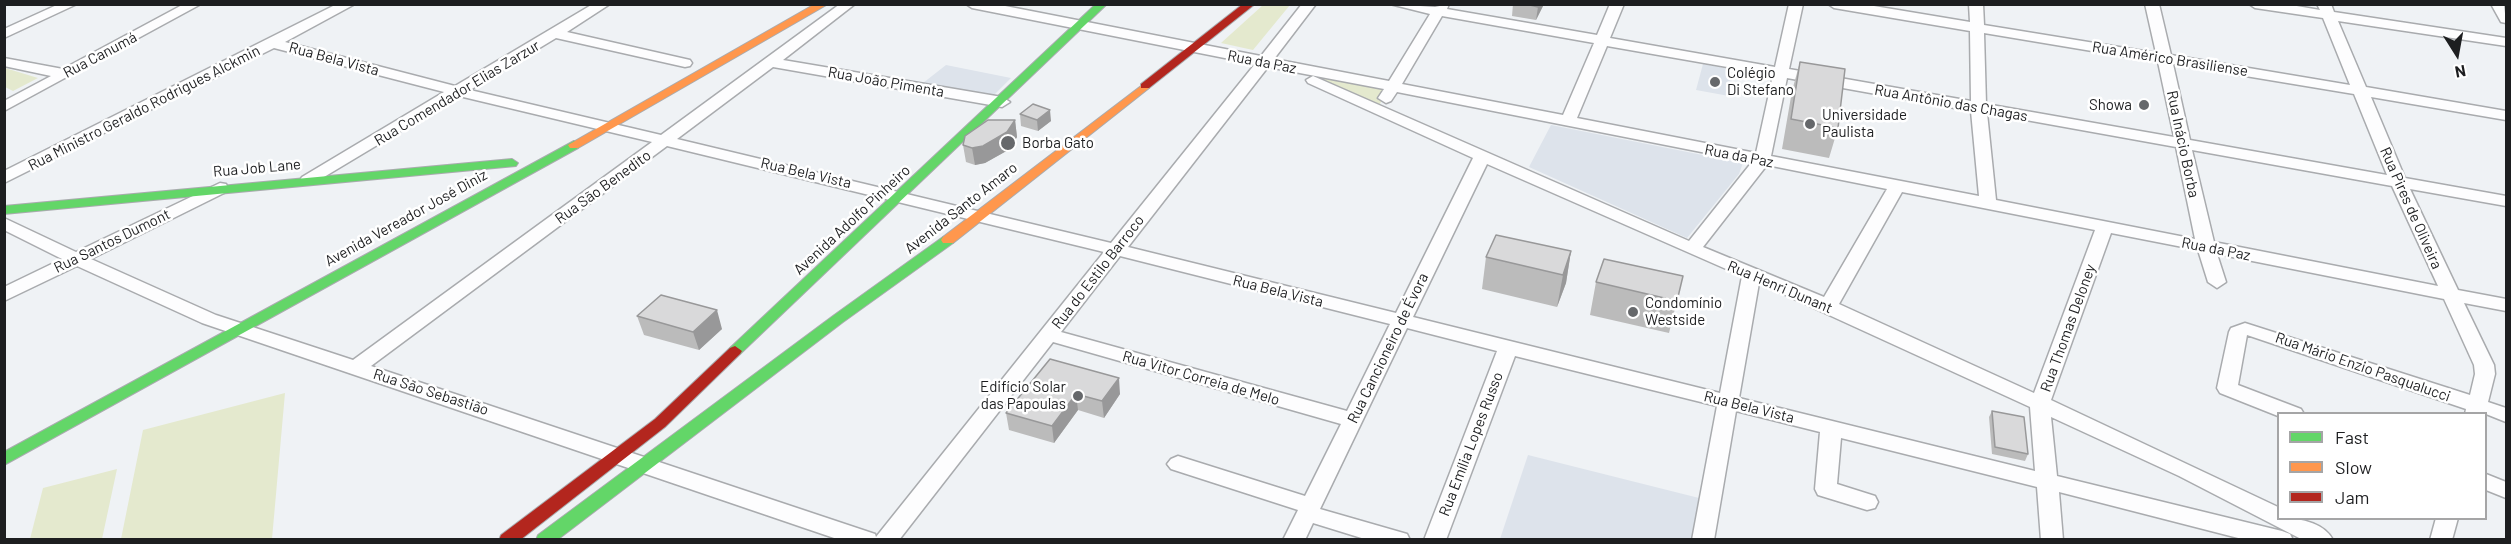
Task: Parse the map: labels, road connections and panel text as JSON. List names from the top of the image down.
{
  "streets": {
    "main road": [
      "Rua Job Lane",
      "Avenida Santo Amaro",
      "Avenida Vereador José Diniz",
      "Avenida Adolfo Pinheiro"
    ],
    "street": [
      "Rua Canumá",
      "Rua Bela Vista",
      "Rua Américo Brasiliense",
      "Rua da Paz",
      "Rua João Pimenta",
      "Rua Comendador Elias Zarzur",
      "Rua Antônio das Chagas",
      "Rua Ministro Geraldo Rodrigues Alckmin",
      "Rua Inácio Borba",
      "Rua São Benedito",
      "Rua Pires de Oliveira",
      "Rua Santos Dumont",
      "Rua do Estilo Barroco",
      "Rua Henri Dunant",
      "Rua Thomas Deloney",
      "Rua Cancioneiro de Évora",
      "Rua Mário Enzio Pasqualucci",
      "Rua Vitor Correia de Melo",
      "Rua São Sebastião",
      "Rua Emília Lopes Russo"
    ]
  },
  "crossings": [
    ["Rua Bela Vista", "Rua Comendador Elias Zarzur"],
    ["Rua Bela Vista", "Rua Ministro Geraldo Rodrigues Alckmin"],
    ["Rua Bela Vista", "Rua São Benedito"],
    ["Rua Bela Vista", "Avenida Santo Amaro"],
    ["Rua Bela Vista", "Avenida Vereador José Diniz"],
    ["Rua Bela Vista", "Avenida Adolfo Pinheiro"],
    ["Rua Bela Vista", "Rua do Estilo Barroco"],
    ["Rua Bela Vista", "Rua Thomas Deloney"],
    ["Rua Bela Vista", "Rua Cancioneiro de Évora"],
    ["Rua Bela Vista", "Rua Emília Lopes Russo"],
    ["Rua Américo Brasiliense", "Rua Inácio Borba"],
    ["Rua Américo Brasiliense", "Rua Pires de Oliveira"],
    ["Rua da Paz", "Rua Inácio Borba"],
    ["Rua da Paz", "Avenida Santo Amaro"],
    ["Rua da Paz", "Rua Pires de Oliveira"],
    ["Rua da Paz", "Avenida Adolfo Pinheiro"],
    ["Rua da Paz", "Rua do Estilo Barroco"],
    ["Rua da Paz", "Rua Henri Dunant"],
    ["Rua da Paz", "Rua Thomas Deloney"],
    ["Rua João Pimenta", "Rua São Benedito"],
    ["Rua João Pimenta", "Avenida Adolfo Pinheiro"],
    ["Rua Comendador Elias Zarzur", "Rua Job Lane"],
    ["Rua Antônio das Chagas", "Rua Inácio Borba"],
    ["Rua Antônio das Chagas", "Rua Pires de Oliveira"],
    ["Rua Job Lane", "Avenida Vereador José Diniz"],
    ["Rua Job Lane", "Rua Santos Dumont"],
    ["Rua São Benedito", "Rua São Sebastião"],
    ["Avenida Santo Amaro", "Rua São Sebastião"],
    ["Rua Pires de Oliveira", "Rua Mário Enzio Pasqualucci"],
    ["Avenida Vereador José Diniz", "Rua São Sebastião"],
    ["Avenida Adolfo Pinheiro", "Rua São Sebastião"],
    ["Rua Santos Dumont", "Rua São Sebastião"],
    ["Rua do Estilo Barroco", "Rua Henri Dunant"],
    ["Rua do Estilo Barroco", "Rua Vitor Correia de Melo"],
    ["Rua Henri Dunant", "Rua Thomas Deloney"],
    ["Rua Henri Dunant", "Rua Cancioneiro de Évora"],
    ["Rua Cancioneiro de Évora", "Rua Vitor Correia de Melo"]
  ],
  "places": [
    "Colégio Di Stefano",
    "Showa",
    "Universidade Paulista",
    "Borba Gato",
    "Condomínio Westside",
    "Edifício Solar das Papoulas"
  ],
  "legend": ["Fast", "Slow", "Jam"],
  "north": "bottom"
}
